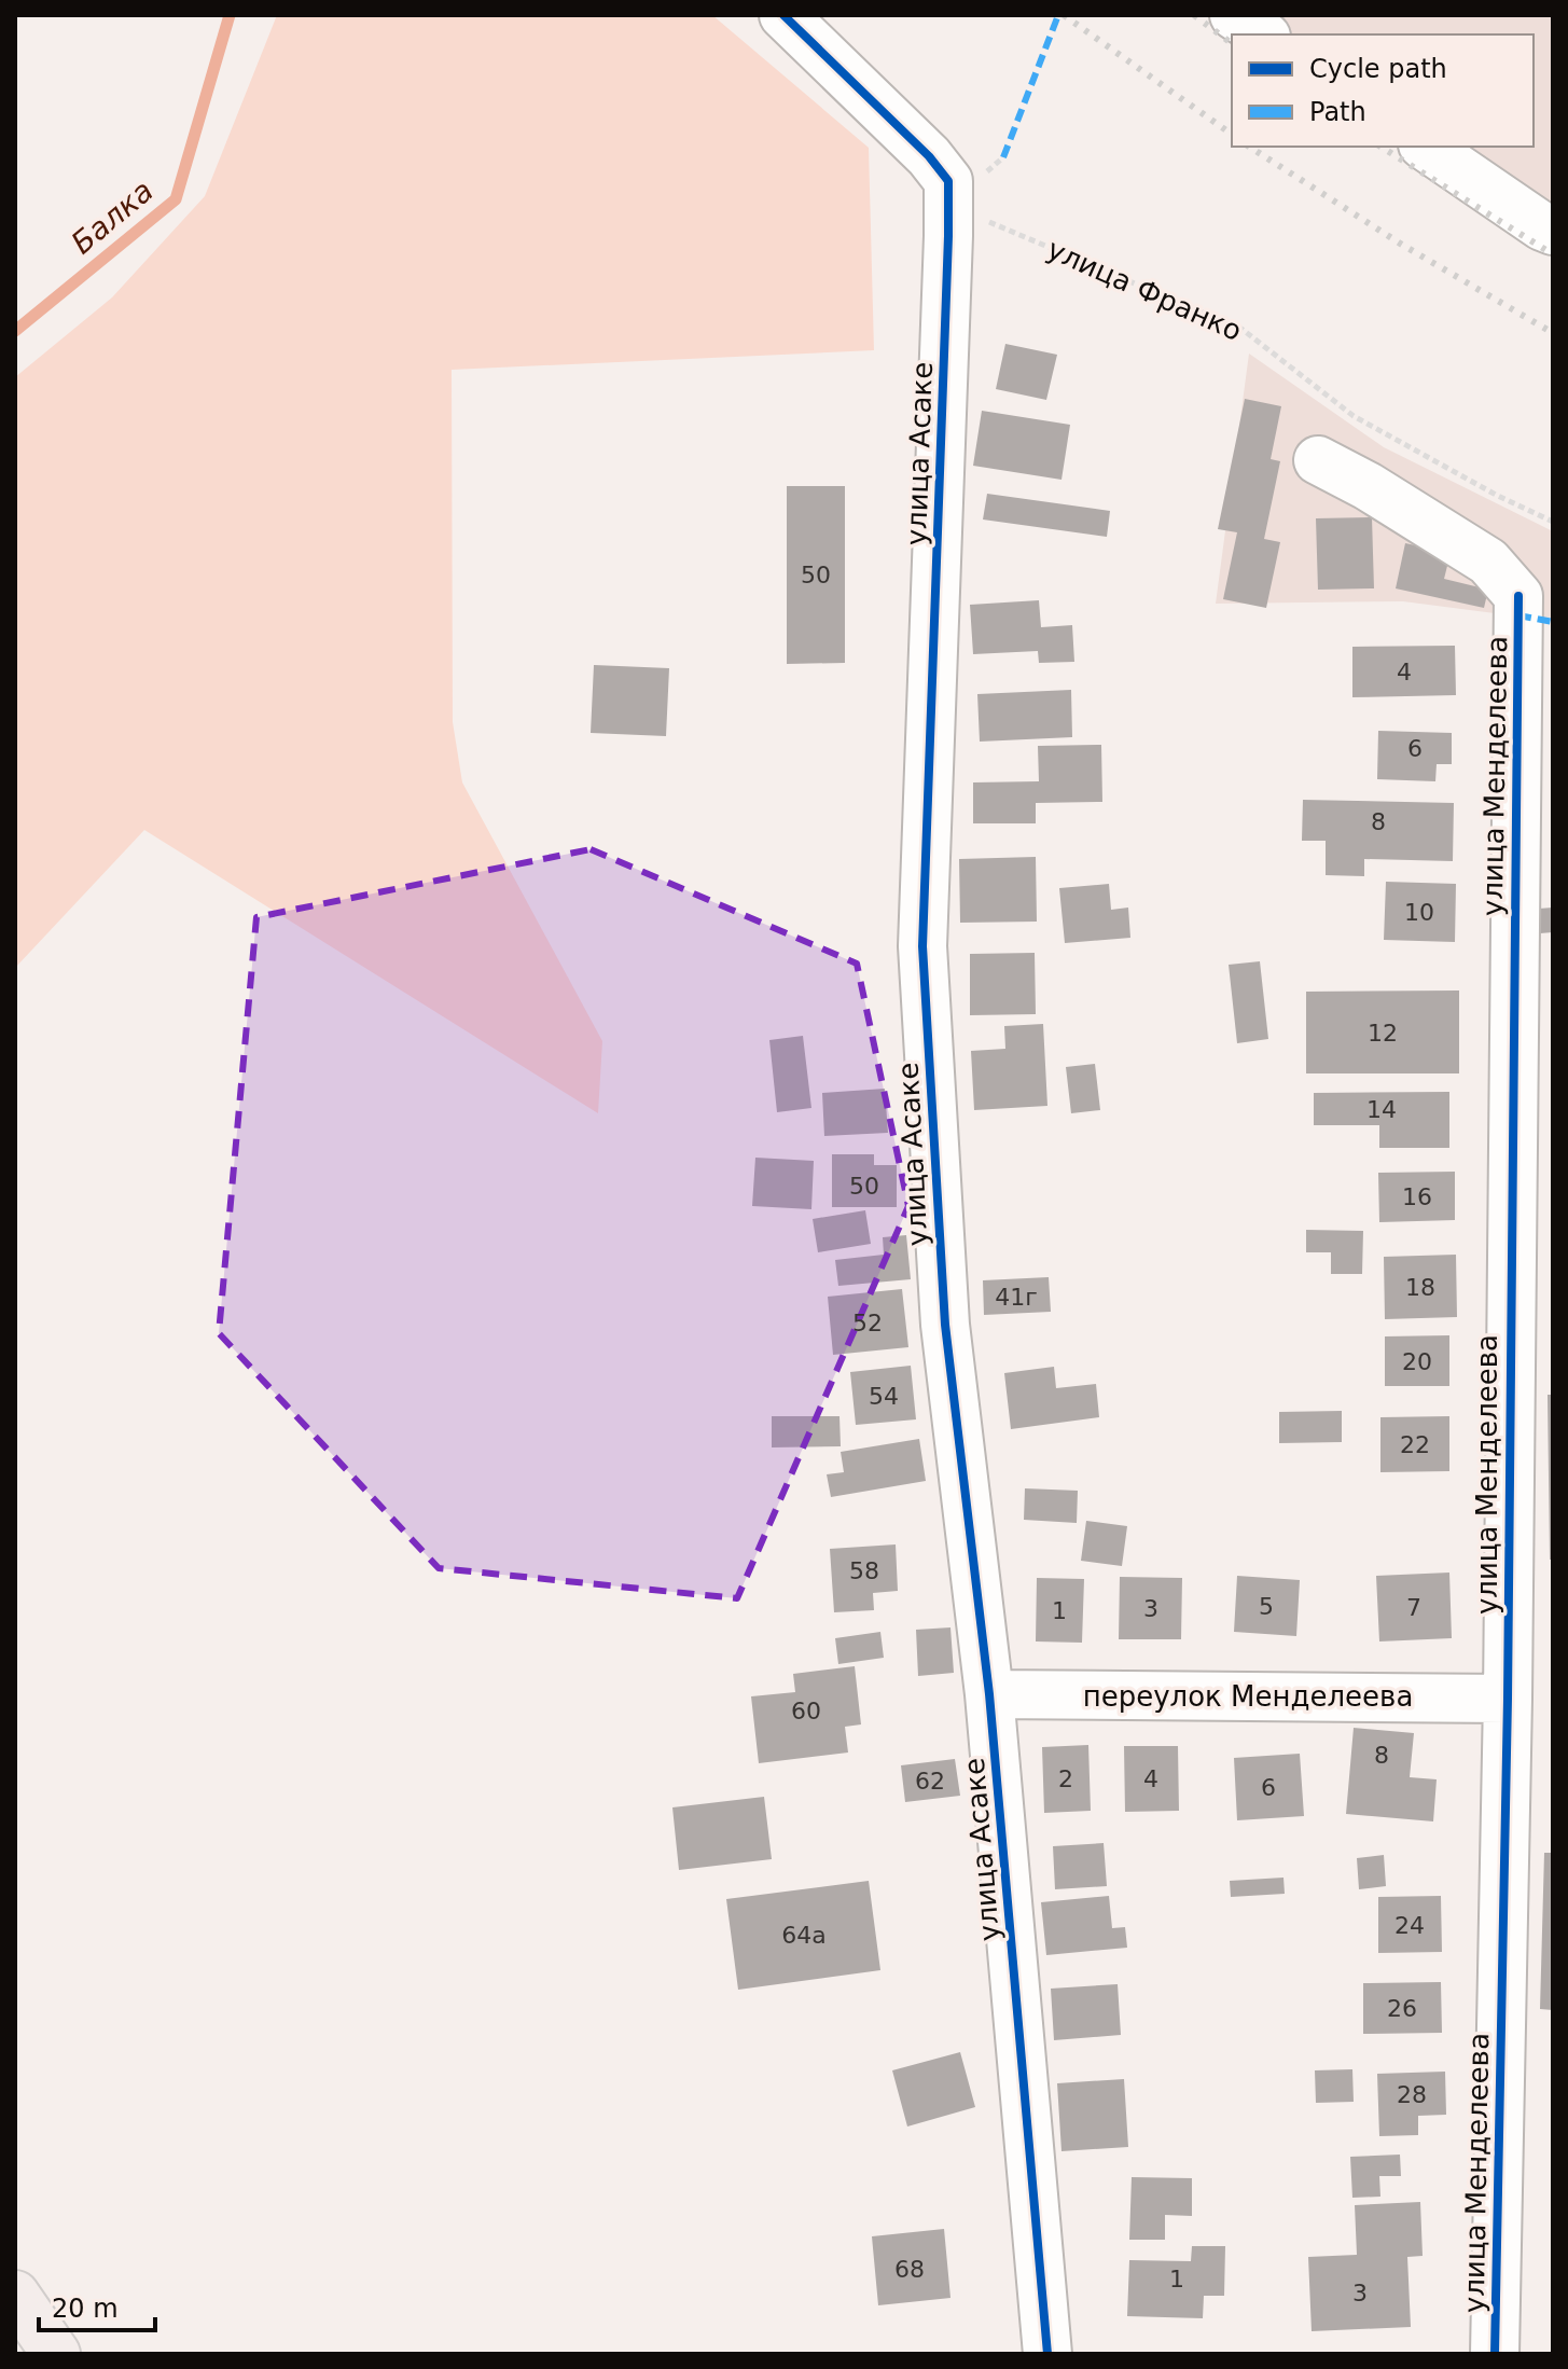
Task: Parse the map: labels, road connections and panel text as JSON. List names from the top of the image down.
{
  "streets": {
    "street": ["улица Асаке", "улица Менделеева", "переулок Менделеева"],
    "path": ["улица Франко"]
  },
  "crossings": [
    ["улица Франко", "улица Асаке"],
    ["улица Асаке", "переулок Менделеева"],
    ["улица Менделеева", "переулок Менделеева"]
  ],
  "water": ["Балка"],
  "house_numbers": [
    "50",
    "4",
    "6",
    "8",
    "10",
    "12",
    "14",
    "50",
    "16",
    "18",
    "41г",
    "52",
    "20",
    "54",
    "22",
    "58",
    "5",
    "7",
    "3",
    "1",
    "60",
    "8",
    "2",
    "4",
    "62",
    "6",
    "24",
    "64а",
    "26",
    "28",
    "68",
    "1",
    "3"
  ],
  "legend": ["Cycle path", "Path"],
  "scale_bar": "20 m"
}
